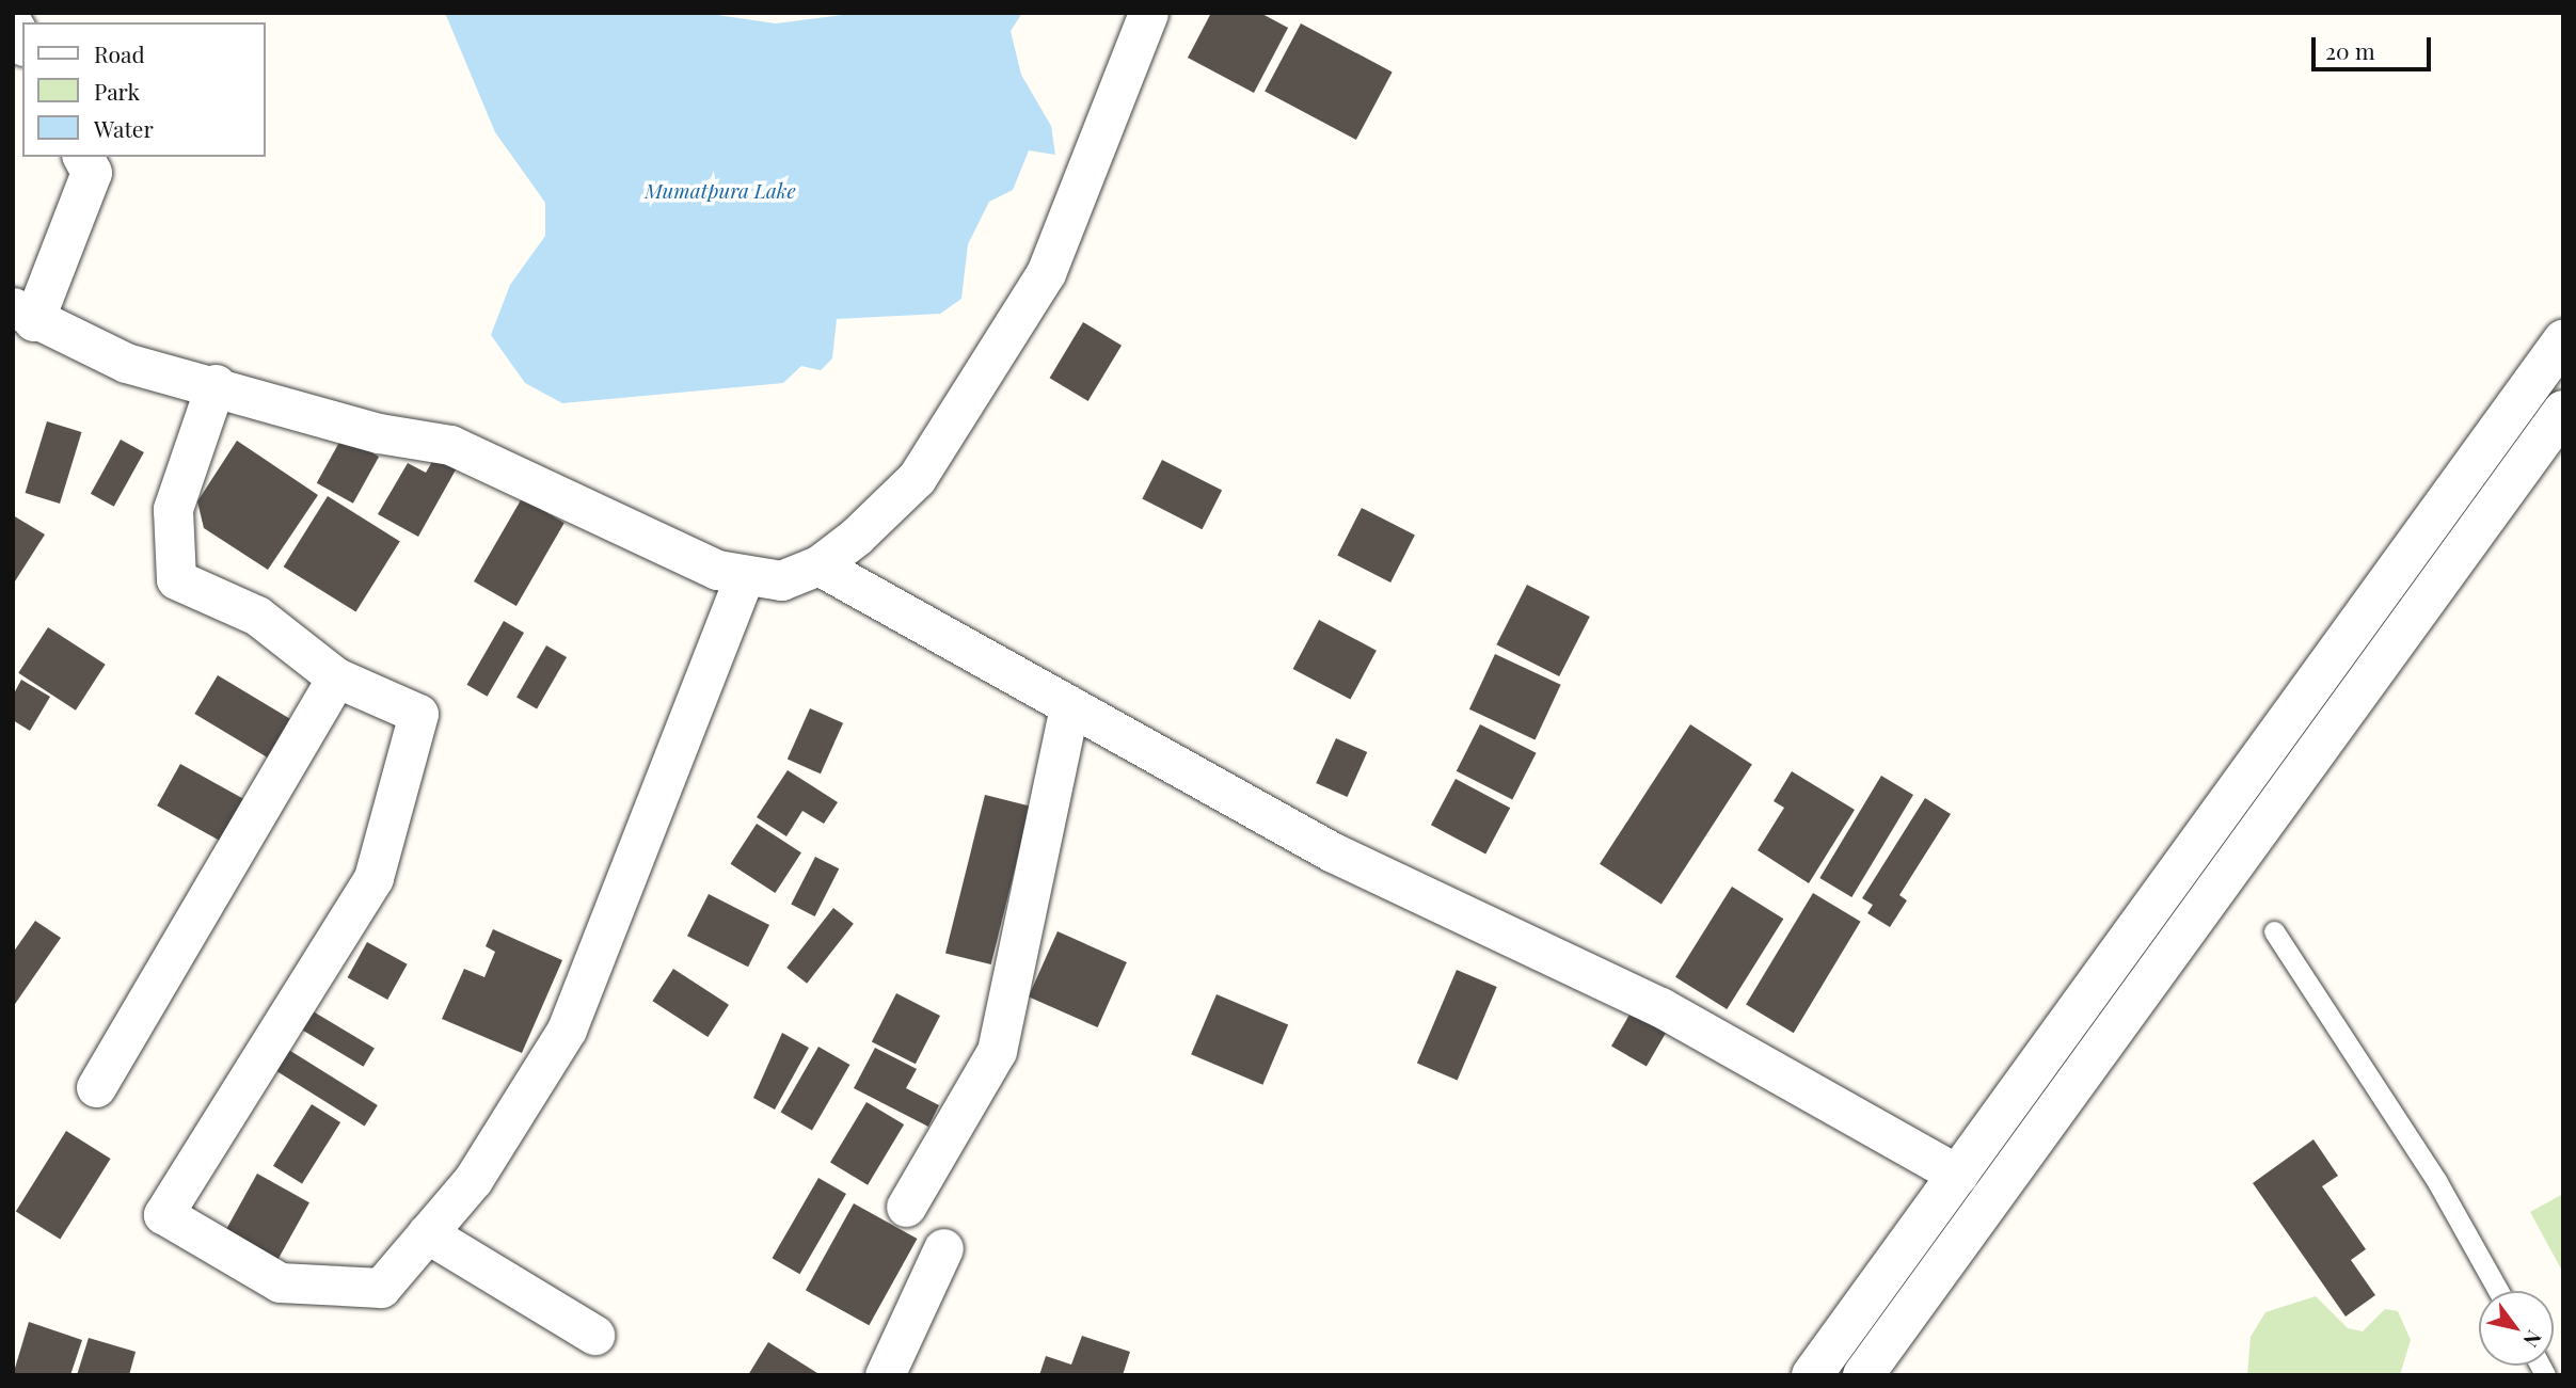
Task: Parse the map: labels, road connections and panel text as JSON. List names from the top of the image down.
{
  "water": ["Mumatpura Lake"],
  "legend": ["Road", "Park", "Water"],
  "scale_bar": "20 m",
  "north": "bottom right"
}
